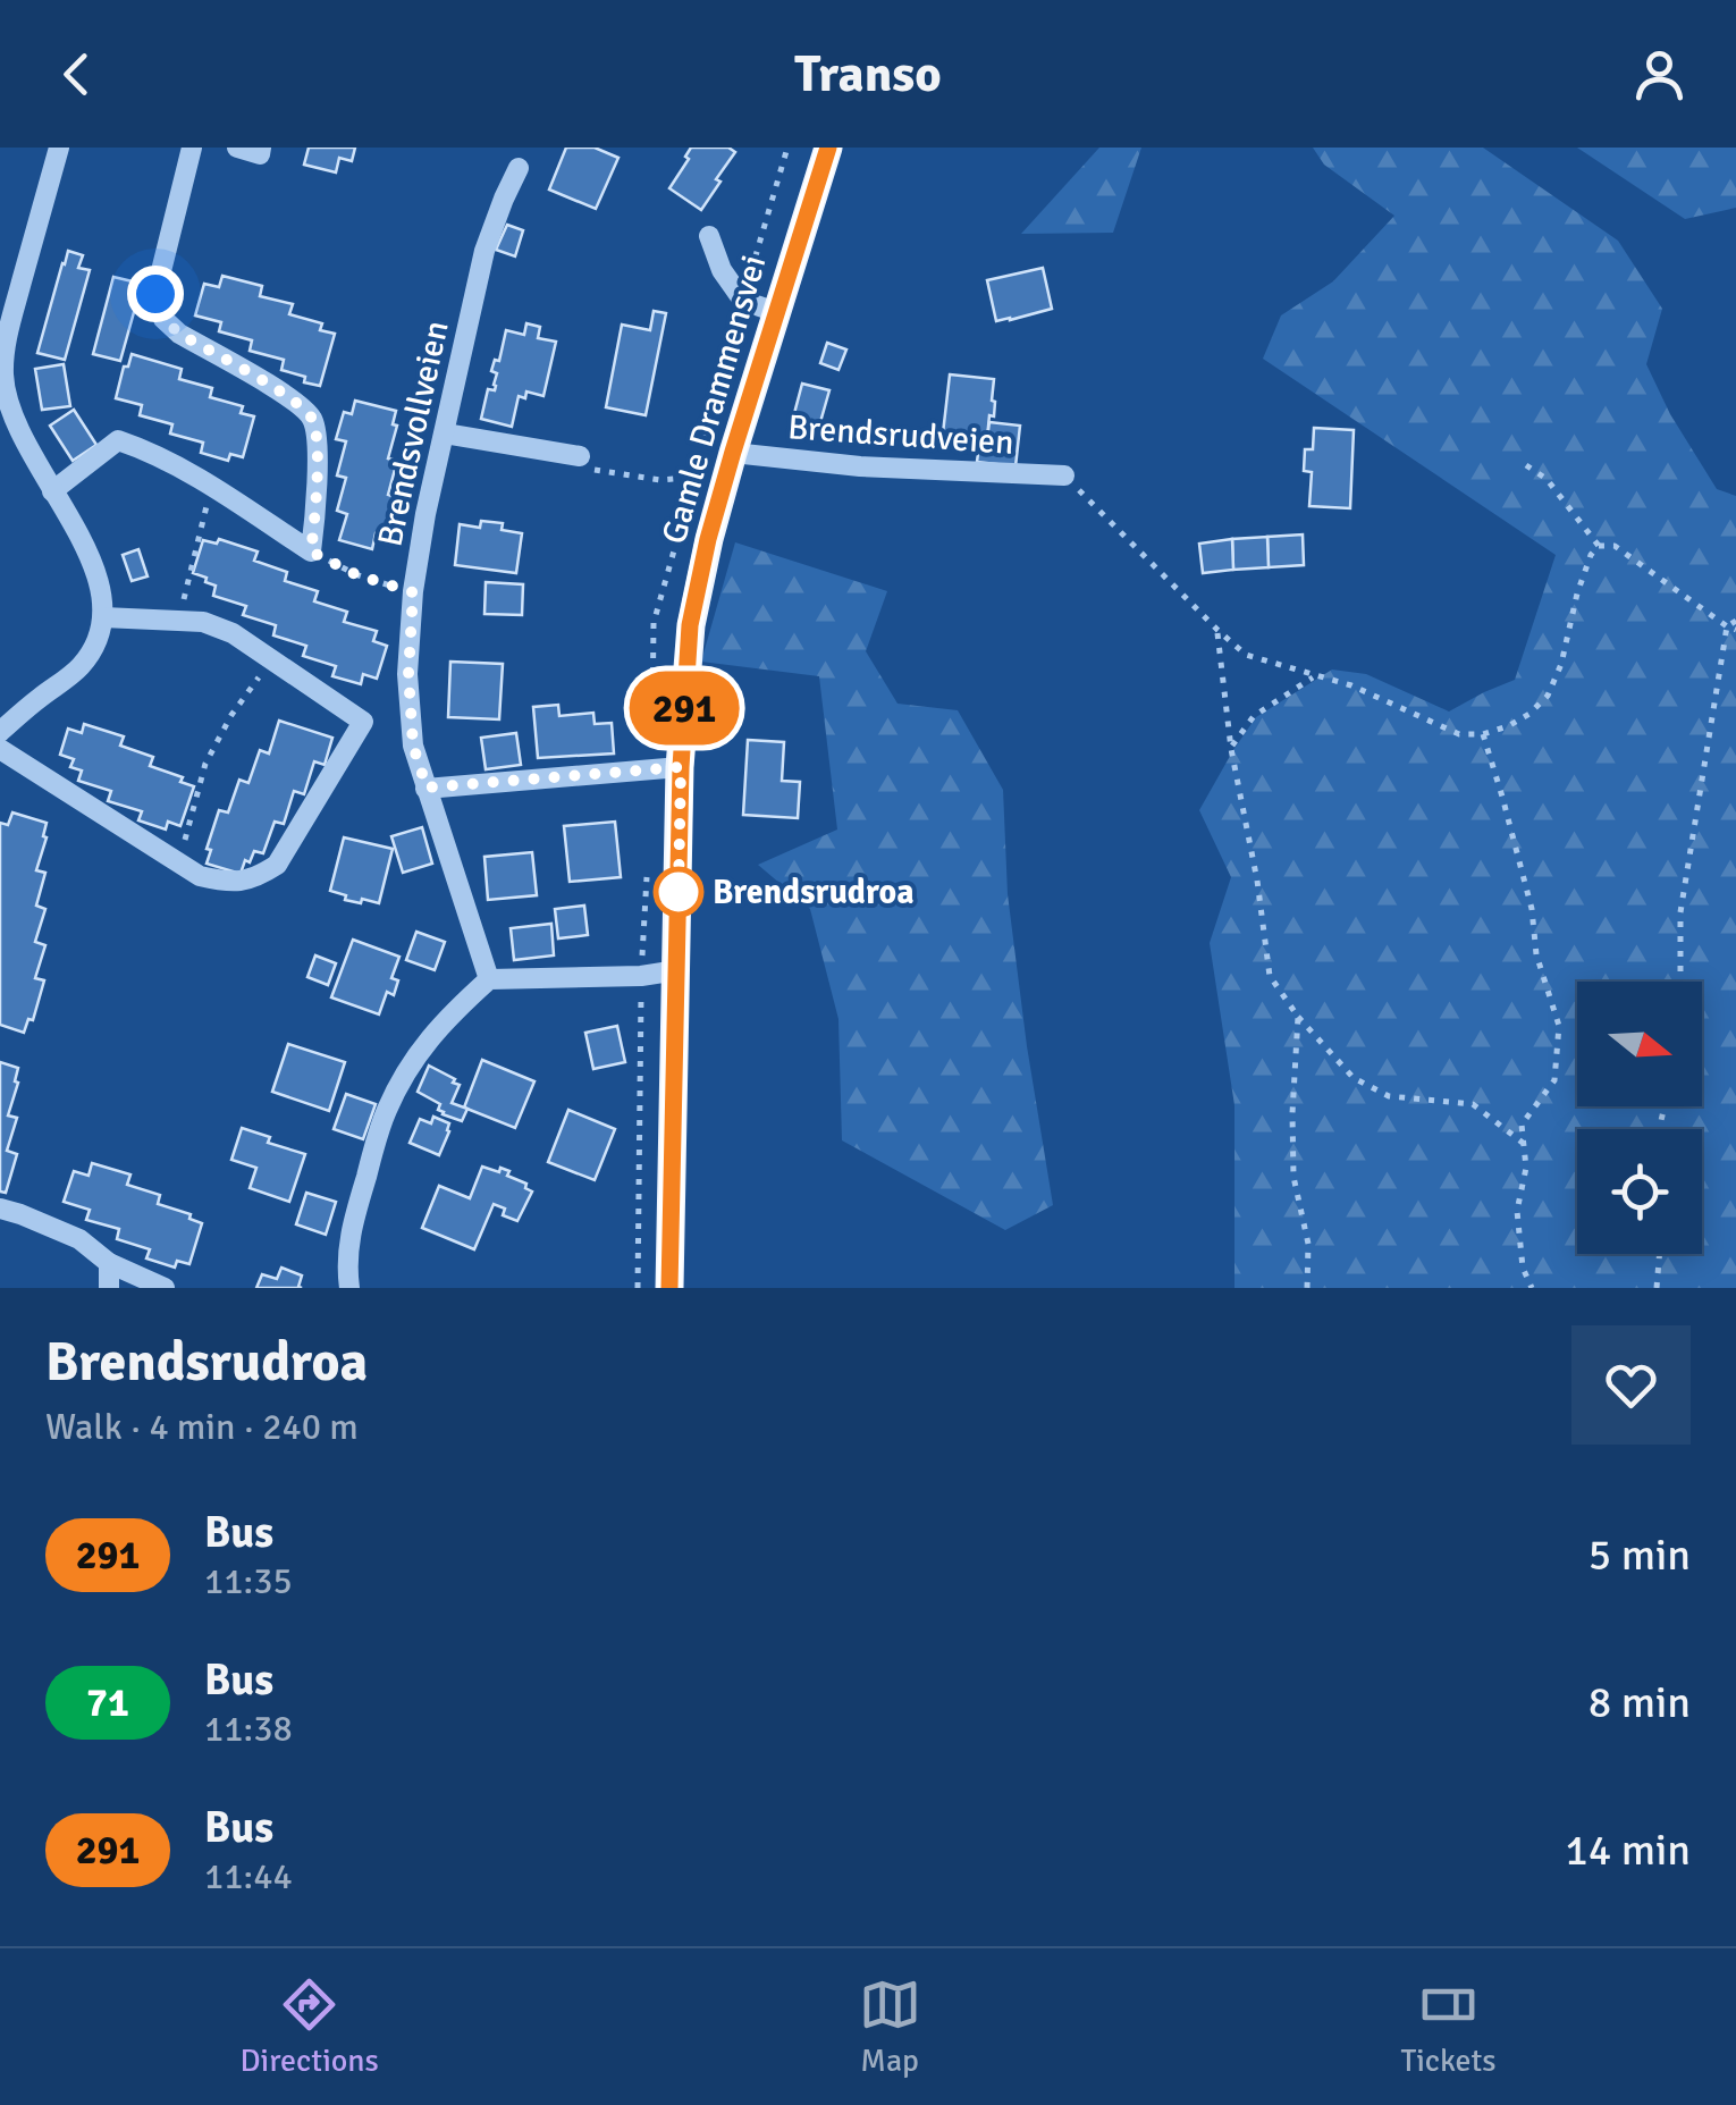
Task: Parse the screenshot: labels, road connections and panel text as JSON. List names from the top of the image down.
{
  "streets": {
    "main road": ["Gamle Drammensvei"],
    "street": ["Brendsvollveien", "Brendsrudveien"]
  },
  "crossings": [
    ["Gamle Drammensvei", "Brendsrudveien"]
  ],
  "places": ["Brendsrudroa"],
  "lines": ["bus line 291"],
  "north": "right",
  "page": {
    "header": "Transo",
    "on_map": "291",
    "heading": ["Brendsrudroa", "Walk · 4 min · 240 m"],
    "list": [
      {
        "mark": "291",
        "name": "Bus",
        "note": "11:35",
        "value": "5 min"
      },
      {
        "mark": "71",
        "name": "Bus",
        "note": "11:38",
        "value": "8 min"
      },
      {
        "mark": "291",
        "name": "Bus",
        "note": "11:44",
        "value": "14 min"
      }
    ],
    "tabs": ["Directions", "Map", "Tickets"]
  }
}
